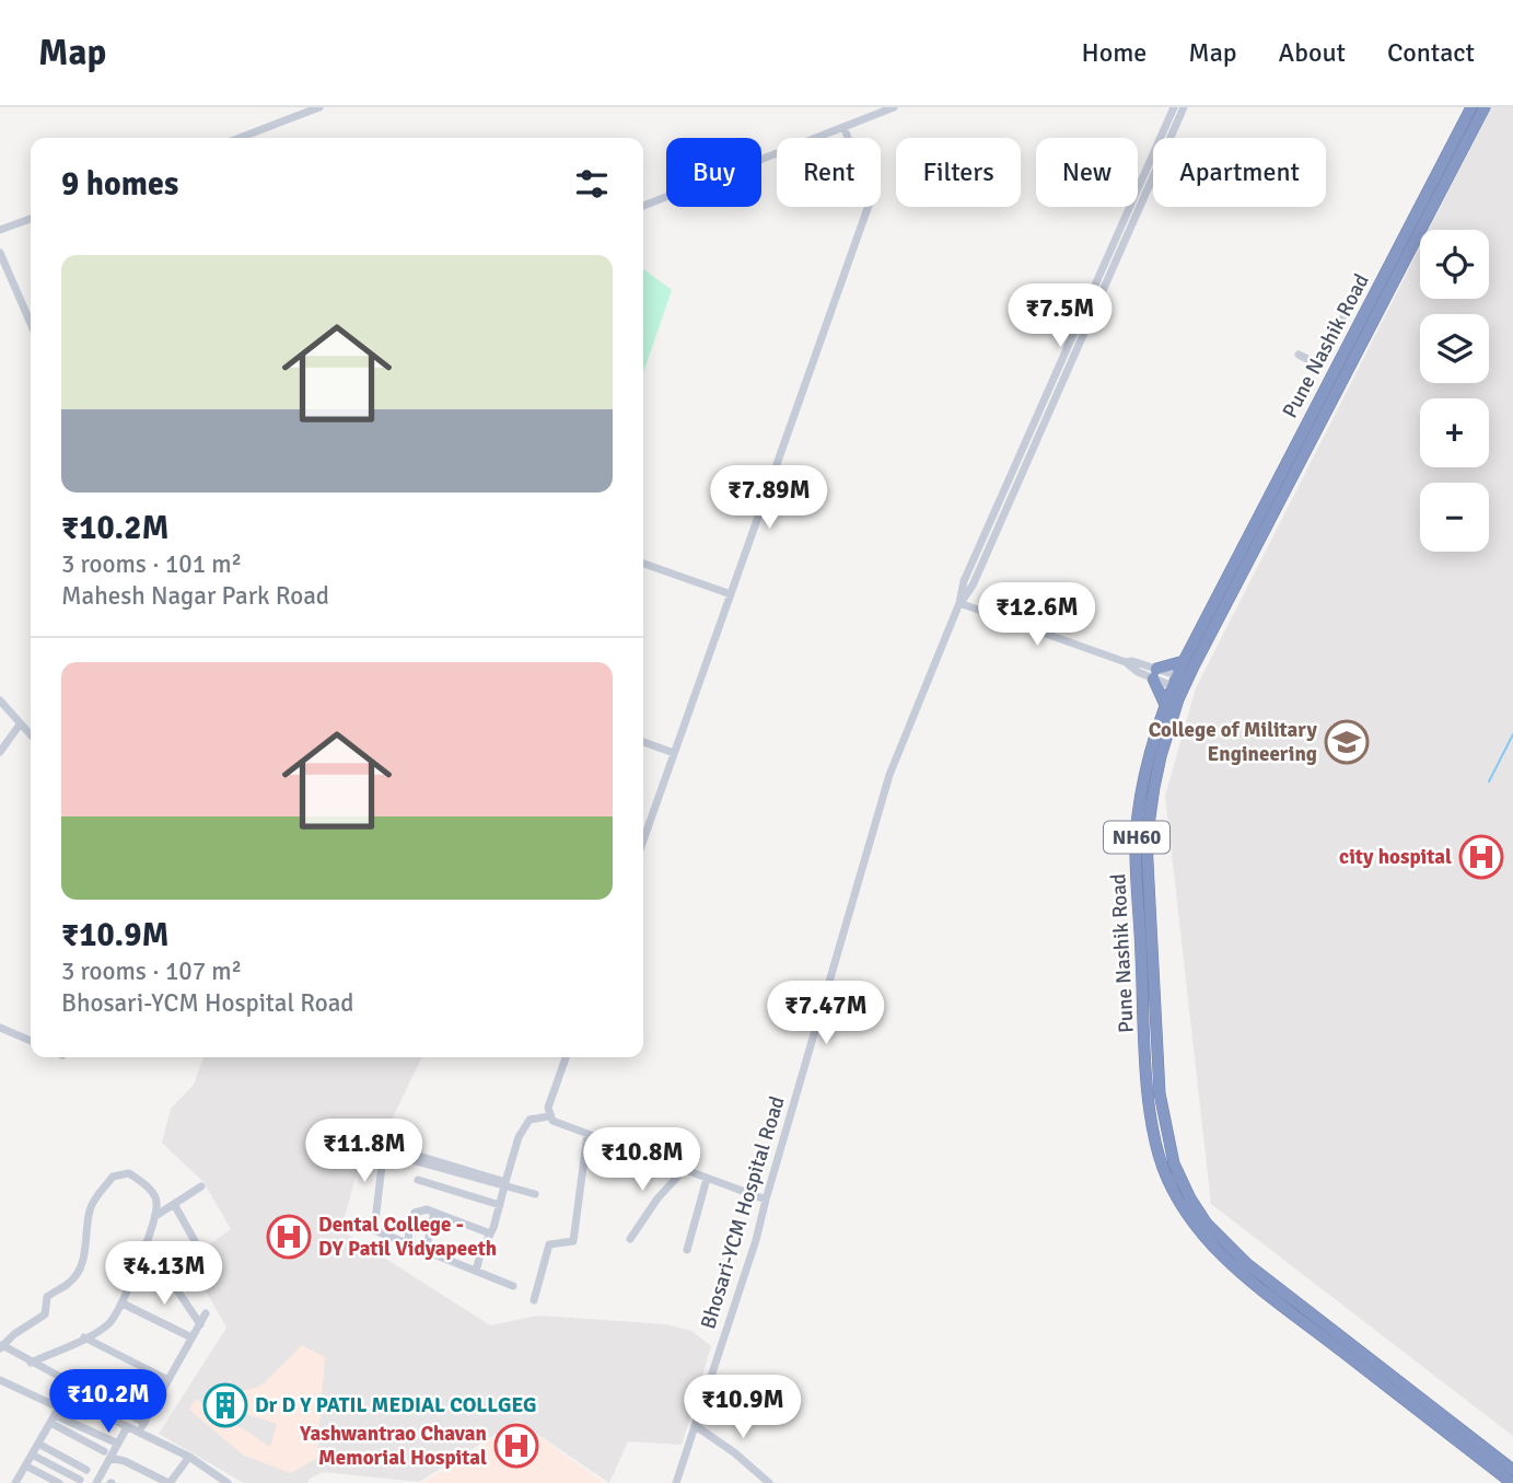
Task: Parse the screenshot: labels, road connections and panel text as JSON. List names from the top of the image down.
{
  "streets": {
    "highway": ["Pune Nashik Road", "NH60"],
    "street": ["Bhosari-YCM Hospital Road"]
  },
  "places": {
    "school or university": ["College of Military Engineering"],
    "hospital": ["city hospital", "Dental College - DY Patil Vidyapeeth", "Yashwantrao Chavan Memorial Hospital"],
    "building": ["Dr D Y PATIL MEDIAL COLLGEG"]
  },
  "page": {
    "header": "Map",
    "nav": [
      "Home",
      "Map",
      "About",
      "Contact"
    ],
    "chip": [
      "Buy",
      "Rent",
      "Filters",
      "New",
      "Apartment"
    ],
    "heading": "9 homes",
    "map_buttons": ["+", "−"],
    "list": [
      {
        "name": "₹10.2M",
        "note": "3 rooms · 101 m² · Mahesh Nagar Park Road"
      },
      {
        "name": "₹10.9M",
        "note": "3 rooms · 107 m² · Bhosari-YCM Hospital Road"
      }
    ],
    "price": [
      "₹7.5M",
      "₹7.89M",
      "₹12.6M",
      "₹7.47M",
      "₹11.8M",
      "₹10.8M",
      "₹4.13M",
      "₹10.2M",
      "₹10.9M"
    ]
  }
}
